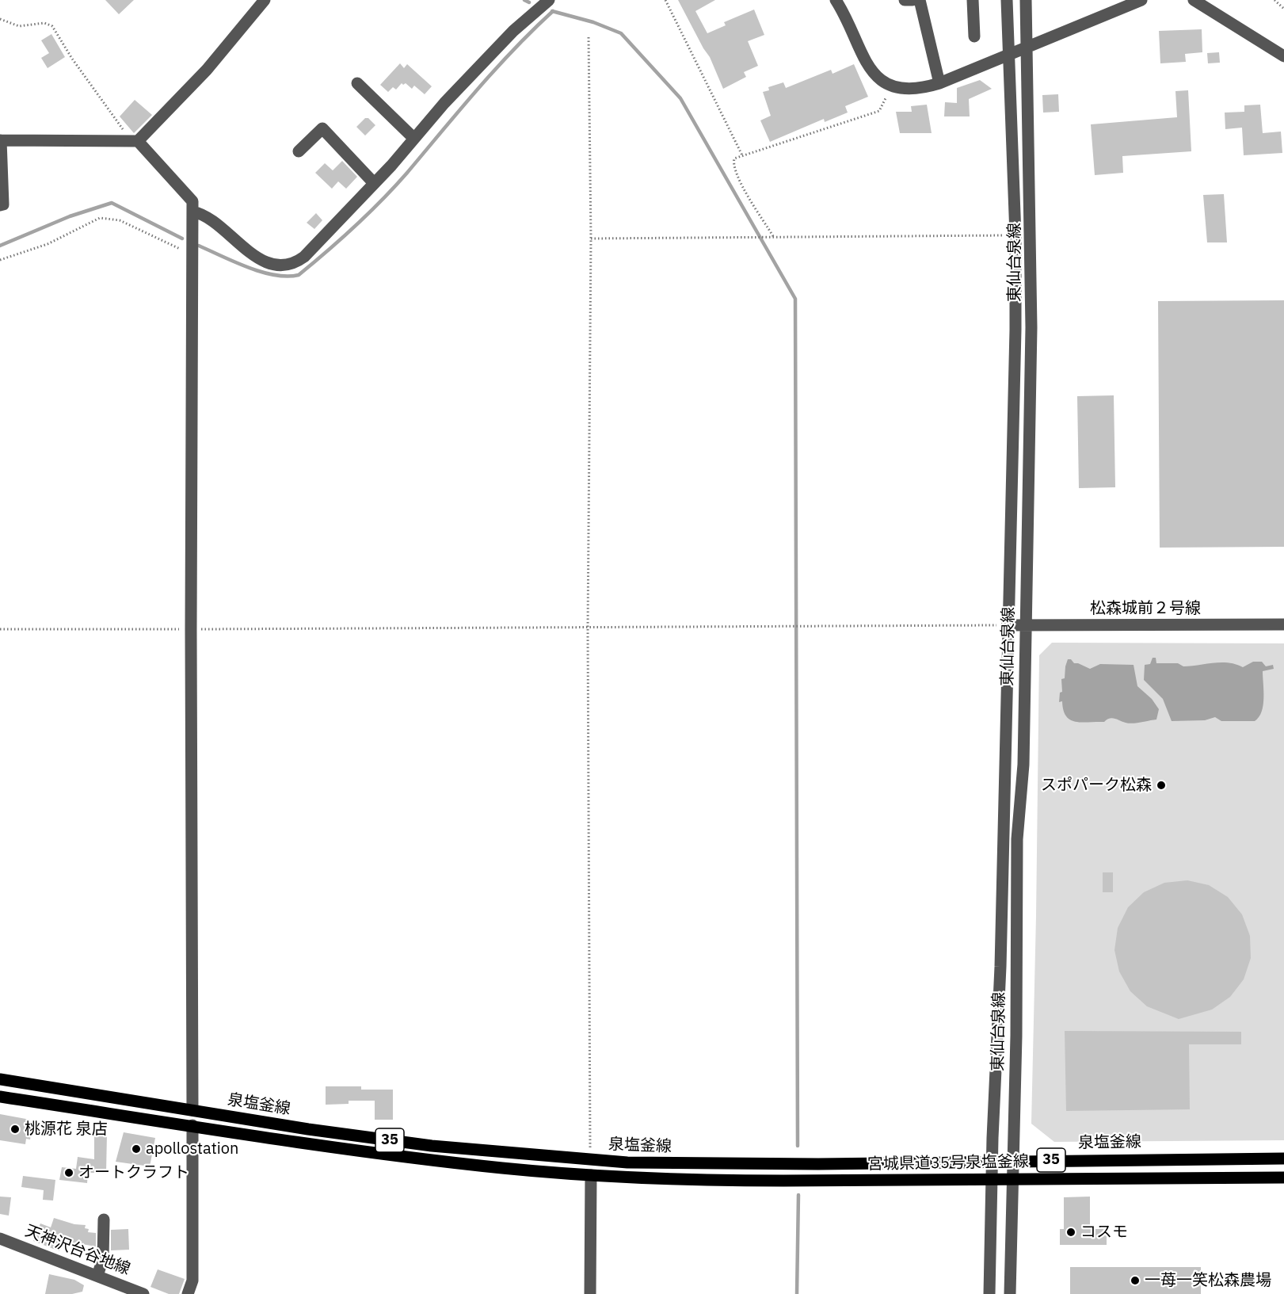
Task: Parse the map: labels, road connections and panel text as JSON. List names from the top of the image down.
{
  "streets": {
    "main road": ["泉塩釜線", "35", "宮城県道35号泉塩釜線"],
    "street": ["東仙台泉線", "松森城前２号線", "天神沢台谷地線"]
  },
  "crossings": [
    ["東仙台泉線", "松森城前２号線"],
    ["東仙台泉線", "泉塩釜線"],
    ["東仙台泉線", "宮城県道35号泉塩釜線"],
    ["泉塩釜線", "宮城県道35号泉塩釜線"]
  ],
  "places": [
    "スポパーク松森",
    "桃源花 泉店",
    "apollostation",
    "オートクラフト",
    "コスモ",
    "一苺一笑松森農場"
  ]
}
